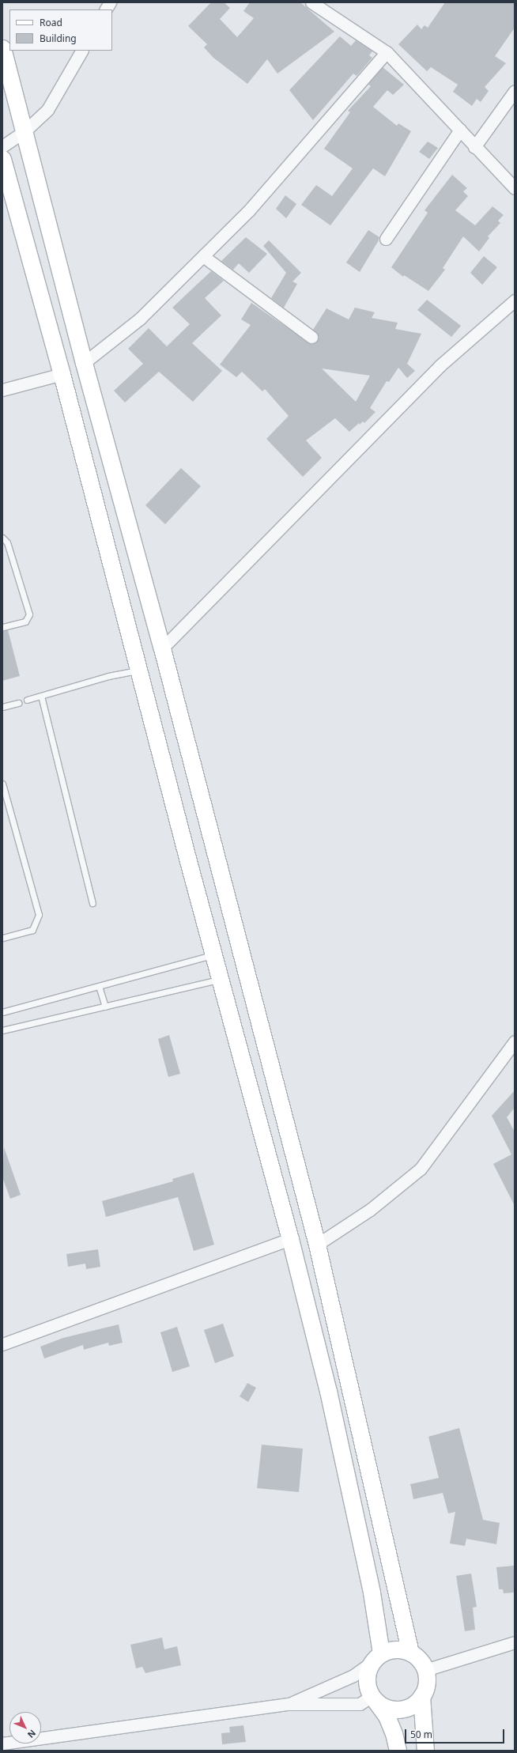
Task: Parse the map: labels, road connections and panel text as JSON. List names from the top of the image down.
{
  "legend": ["Road", "Building"],
  "scale_bar": "50 m",
  "north": "bottom right"
}
